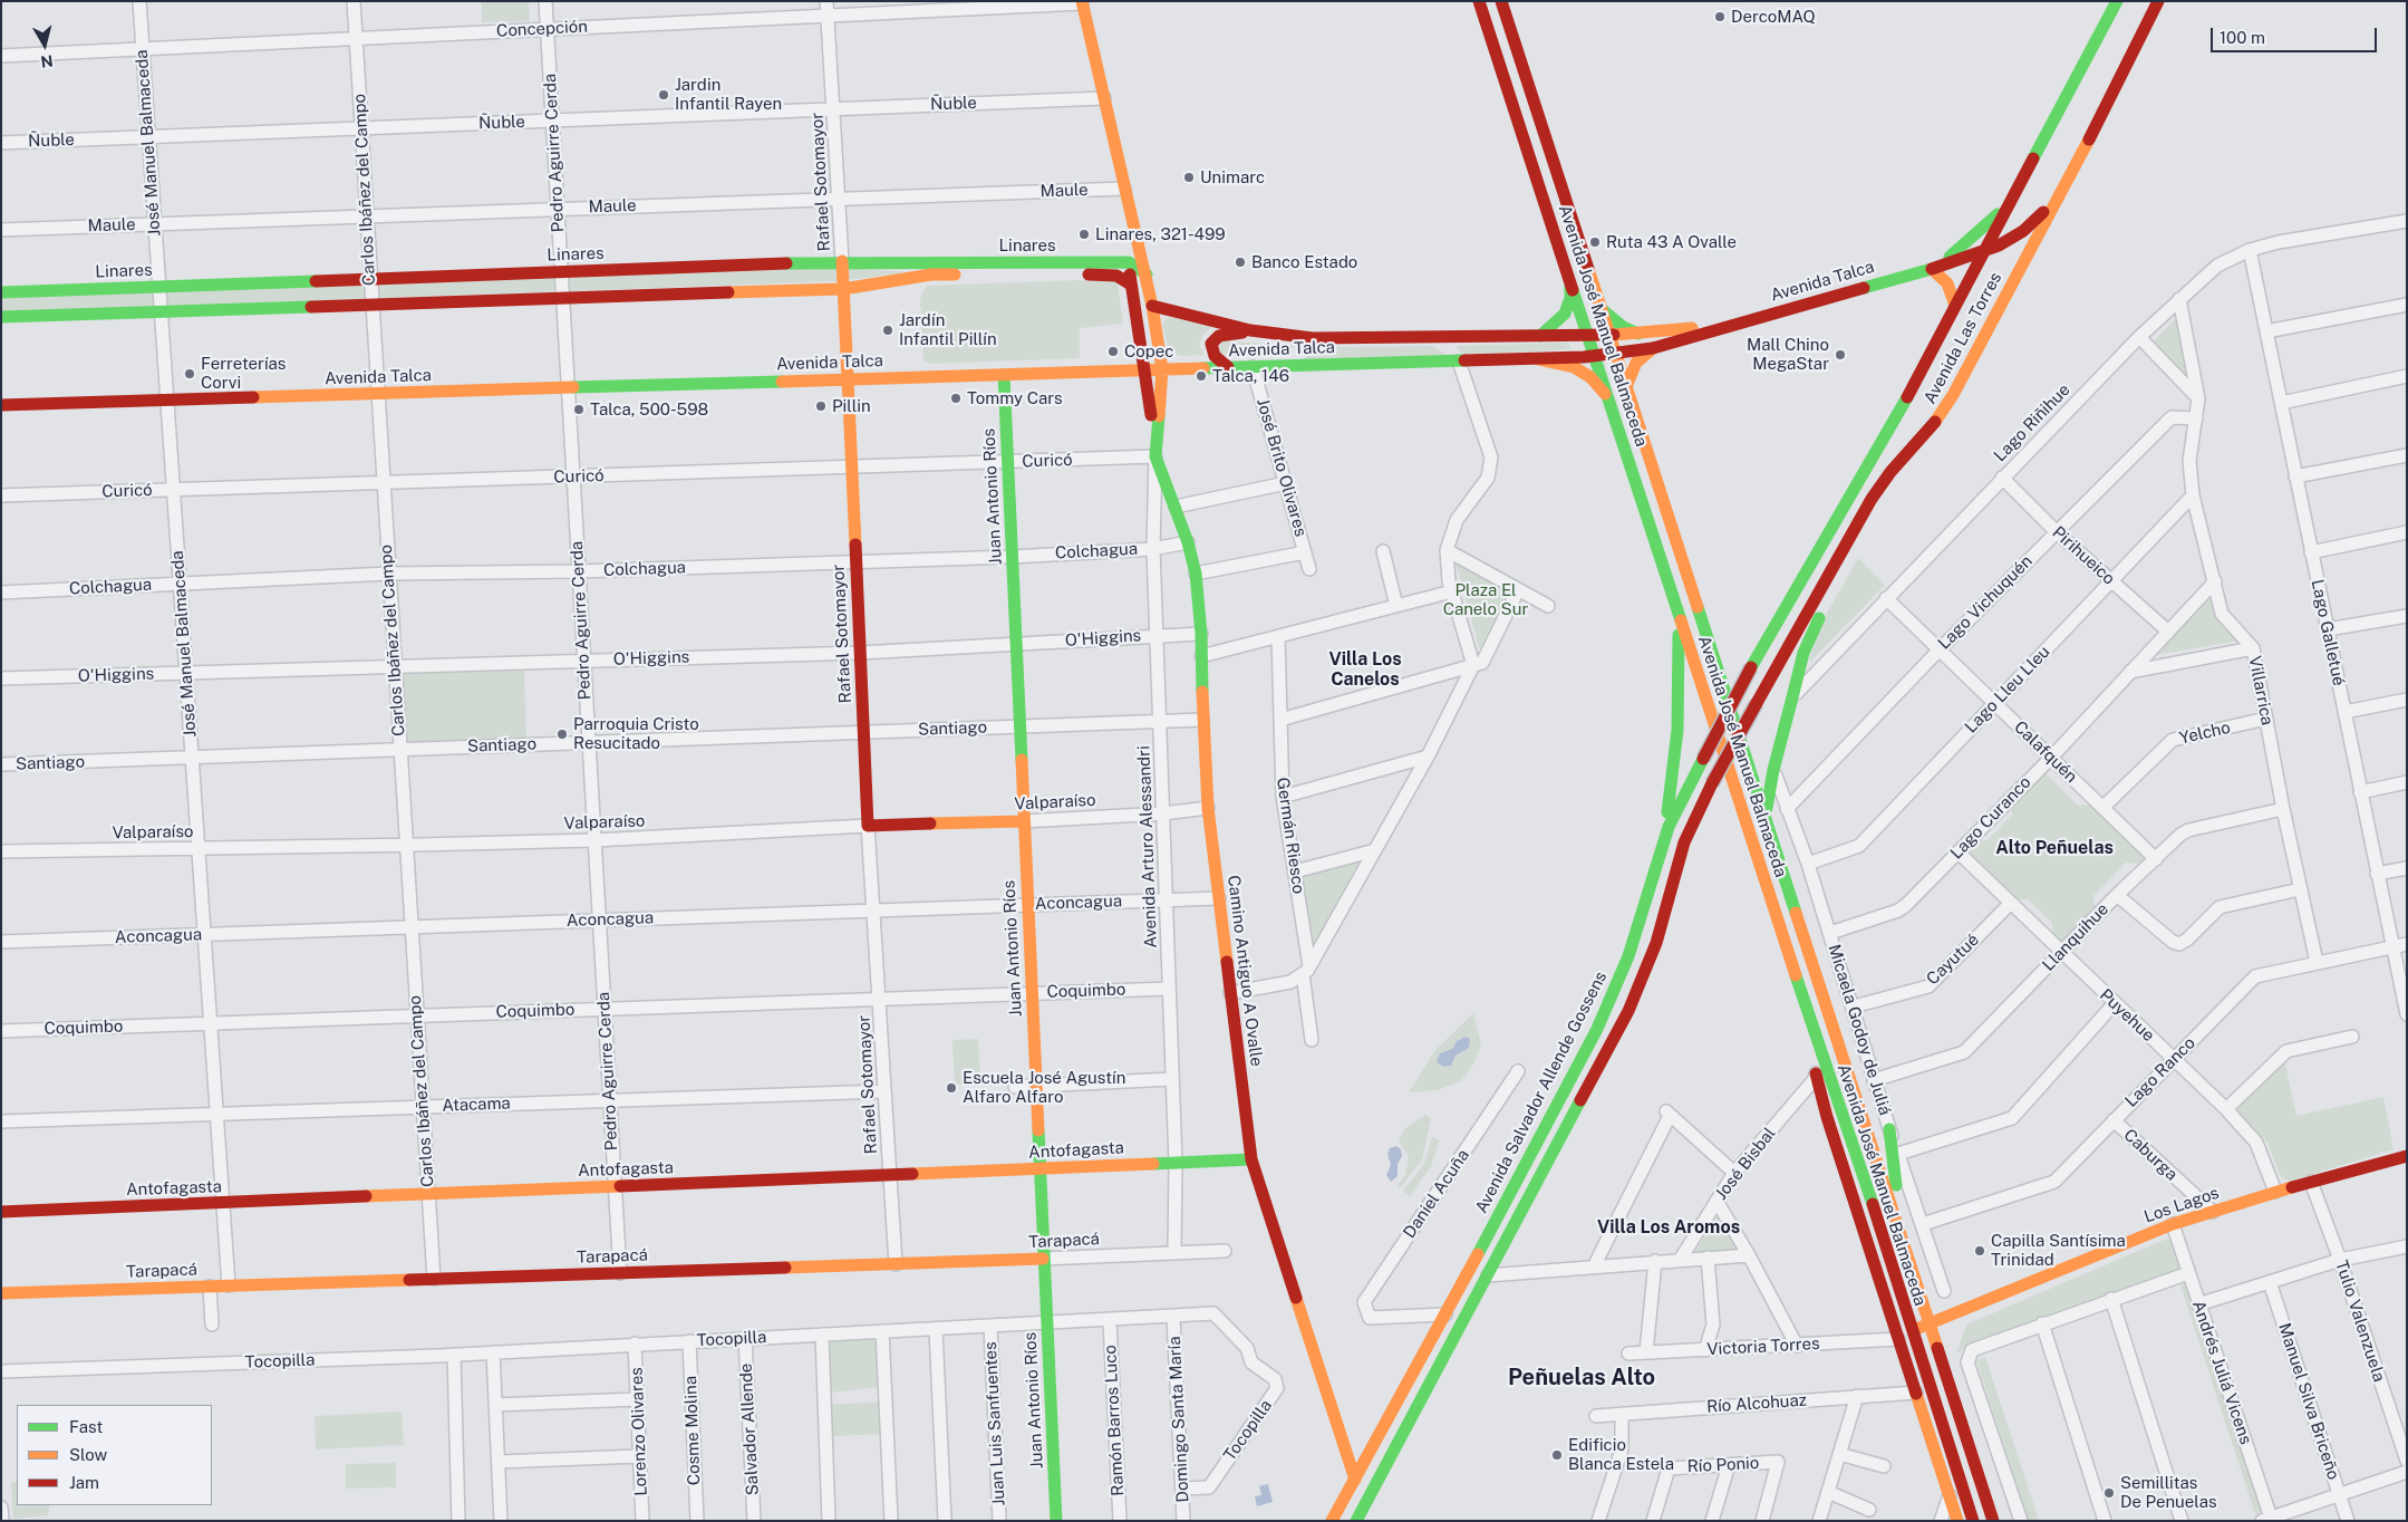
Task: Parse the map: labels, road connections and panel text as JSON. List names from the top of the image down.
{
  "streets": {
    "main road": [
      "Rafael Sotomayor",
      "Linares",
      "Avenida Talca",
      "Avenida José Manuel Balmaceda",
      "Avenida Las Torres",
      "Lago Riñihue",
      "Juan Antonio Ríos",
      "Valparaíso",
      "Avenida Arturo Alessandri",
      "Camino Antiguo A Ovalle",
      "Avenida Salvador Allende Gossens",
      "Antofagasta",
      "Los Lagos",
      "Tarapacá"
    ],
    "street": [
      "Concepción",
      "Ñuble",
      "José Manuel Balmaceda",
      "Pedro Aguirre Cerda",
      "Carlos Ibáñez del Campo",
      "Maule",
      "Curicó",
      "José Brito Olivares",
      "Colchagua",
      "Pirihueico",
      "Lago Vichuquén",
      "Lago Galletué",
      "O'Higgins",
      "Lago Lleu Lleu",
      "Villarrica",
      "Santiago",
      "Yelcho",
      "Calafquén",
      "Lago Curanco",
      "Germán Riesco",
      "Aconcagua",
      "Llanquihue",
      "Cayutué",
      "Coquimbo",
      "Puyehue",
      "Micaela Godoy de Juliá",
      "Lago Ranco",
      "Atacama",
      "Caburga",
      "José Bisbal",
      "Daniel Acuña",
      "Tulio Valenzuela",
      "Tocopilla",
      "Victoria Torres",
      "Andrés Juliá Vicens",
      "Manuel Silva Briceño",
      "Río Alcohuaz",
      "Domingo Santa María",
      "Ramón Barros Luco",
      "Juan Luis Sanfuentes",
      "Salvador Allende",
      "Cosme Molina",
      "Lorenzo Olivares",
      "Río Ponio"
    ]
  },
  "crossings": [
    ["Concepción", "José Manuel Balmaceda"],
    ["Concepción", "Pedro Aguirre Cerda"],
    ["Concepción", "Rafael Sotomayor"],
    ["Concepción", "Carlos Ibáñez del Campo"],
    ["Concepción", "Avenida Arturo Alessandri"],
    ["Ñuble", "José Manuel Balmaceda"],
    ["Ñuble", "Pedro Aguirre Cerda"],
    ["Ñuble", "Rafael Sotomayor"],
    ["Ñuble", "Carlos Ibáñez del Campo"],
    ["Ñuble", "Avenida Arturo Alessandri"],
    ["José Manuel Balmaceda", "Maule"],
    ["José Manuel Balmaceda", "Linares"],
    ["José Manuel Balmaceda", "Avenida Talca"],
    ["José Manuel Balmaceda", "Curicó"],
    ["José Manuel Balmaceda", "Colchagua"],
    ["José Manuel Balmaceda", "O'Higgins"],
    ["José Manuel Balmaceda", "Santiago"],
    ["José Manuel Balmaceda", "Valparaíso"],
    ["José Manuel Balmaceda", "Aconcagua"],
    ["José Manuel Balmaceda", "Coquimbo"],
    ["José Manuel Balmaceda", "Atacama"],
    ["José Manuel Balmaceda", "Antofagasta"],
    ["José Manuel Balmaceda", "Tarapacá"],
    ["Pedro Aguirre Cerda", "Maule"],
    ["Pedro Aguirre Cerda", "Linares"],
    ["Pedro Aguirre Cerda", "Avenida Talca"],
    ["Pedro Aguirre Cerda", "Curicó"],
    ["Pedro Aguirre Cerda", "Colchagua"],
    ["Pedro Aguirre Cerda", "O'Higgins"],
    ["Pedro Aguirre Cerda", "Santiago"],
    ["Pedro Aguirre Cerda", "Valparaíso"],
    ["Pedro Aguirre Cerda", "Aconcagua"],
    ["Pedro Aguirre Cerda", "Coquimbo"],
    ["Pedro Aguirre Cerda", "Atacama"],
    ["Pedro Aguirre Cerda", "Antofagasta"],
    ["Pedro Aguirre Cerda", "Tarapacá"],
    ["Rafael Sotomayor", "Maule"],
    ["Rafael Sotomayor", "Linares"],
    ["Rafael Sotomayor", "Avenida Talca"],
    ["Rafael Sotomayor", "Curicó"],
    ["Rafael Sotomayor", "Colchagua"],
    ["Rafael Sotomayor", "O'Higgins"],
    ["Rafael Sotomayor", "Santiago"],
    ["Rafael Sotomayor", "Valparaíso"],
    ["Rafael Sotomayor", "Aconcagua"],
    ["Rafael Sotomayor", "Coquimbo"],
    ["Rafael Sotomayor", "Atacama"],
    ["Rafael Sotomayor", "Antofagasta"],
    ["Rafael Sotomayor", "Tarapacá"],
    ["Carlos Ibáñez del Campo", "Maule"],
    ["Carlos Ibáñez del Campo", "Linares"],
    ["Carlos Ibáñez del Campo", "Avenida Talca"],
    ["Carlos Ibáñez del Campo", "Curicó"],
    ["Carlos Ibáñez del Campo", "Colchagua"],
    ["Carlos Ibáñez del Campo", "O'Higgins"],
    ["Carlos Ibáñez del Campo", "Santiago"],
    ["Carlos Ibáñez del Campo", "Valparaíso"],
    ["Carlos Ibáñez del Campo", "Aconcagua"],
    ["Carlos Ibáñez del Campo", "Coquimbo"],
    ["Carlos Ibáñez del Campo", "Atacama"],
    ["Carlos Ibáñez del Campo", "Antofagasta"],
    ["Carlos Ibáñez del Campo", "Tarapacá"],
    ["Maule", "Avenida Arturo Alessandri"],
    ["Linares", "Avenida Arturo Alessandri"],
    ["Avenida Talca", "Avenida José Manuel Balmaceda"],
    ["Avenida Talca", "Avenida Las Torres"],
    ["Avenida Talca", "José Brito Olivares"],
    ["Avenida Talca", "Juan Antonio Ríos"],
    ["Avenida Talca", "Avenida Arturo Alessandri"],
    ["Avenida José Manuel Balmaceda", "Lago Riñihue"],
    ["Avenida José Manuel Balmaceda", "José Bisbal"],
    ["Avenida José Manuel Balmaceda", "Los Lagos"],
    ["Avenida Las Torres", "Avenida Salvador Allende Gossens"],
    ["Lago Riñihue", "Pirihueico"],
    ["Lago Riñihue", "Lago Galletué"],
    ["Lago Riñihue", "Villarrica"],
    ["Lago Riñihue", "Calafquén"],
    ["Lago Riñihue", "Micaela Godoy de Juliá"],
    ["Curicó", "Juan Antonio Ríos"],
    ["Curicó", "Avenida Arturo Alessandri"],
    ["Curicó", "Camino Antiguo A Ovalle"],
    ["Juan Antonio Ríos", "Colchagua"],
    ["Juan Antonio Ríos", "O'Higgins"],
    ["Juan Antonio Ríos", "Santiago"],
    ["Juan Antonio Ríos", "Valparaíso"],
    ["Juan Antonio Ríos", "Aconcagua"],
    ["Juan Antonio Ríos", "Coquimbo"],
    ["Juan Antonio Ríos", "Antofagasta"],
    ["Juan Antonio Ríos", "Tarapacá"],
    ["Juan Antonio Ríos", "Tocopilla"],
    ["Colchagua", "Avenida Arturo Alessandri"],
    ["Colchagua", "Camino Antiguo A Ovalle"],
    ["Pirihueico", "Lago Vichuquén"],
    ["Pirihueico", "Lago Lleu Lleu"],
    ["Pirihueico", "Lago Curanco"],
    ["Lago Vichuquén", "Villarrica"],
    ["Lago Vichuquén", "Calafquén"],
    ["Lago Vichuquén", "Micaela Godoy de Juliá"],
    ["Lago Galletué", "Lago Ranco"],
    ["O'Higgins", "Avenida Arturo Alessandri"],
    ["O'Higgins", "Camino Antiguo A Ovalle"],
    ["Lago Lleu Lleu", "Villarrica"],
    ["Lago Lleu Lleu", "Calafquén"],
    ["Lago Lleu Lleu", "Micaela Godoy de Juliá"],
    ["Villarrica", "Yelcho"],
    ["Villarrica", "Lago Curanco"],
    ["Villarrica", "Llanquihue"],
    ["Villarrica", "Lago Ranco"],
    ["Santiago", "Avenida Arturo Alessandri"],
    ["Santiago", "Camino Antiguo A Ovalle"],
    ["Yelcho", "Calafquén"],
    ["Calafquén", "Lago Curanco"],
    ["Calafquén", "Llanquihue"],
    ["Valparaíso", "Avenida Arturo Alessandri"],
    ["Valparaíso", "Camino Antiguo A Ovalle"],
    ["Lago Curanco", "Puyehue"],
    ["Lago Curanco", "Micaela Godoy de Juliá"],
    ["Avenida Arturo Alessandri", "Aconcagua"],
    ["Avenida Arturo Alessandri", "Camino Antiguo A Ovalle"],
    ["Avenida Arturo Alessandri", "Coquimbo"],
    ["Avenida Arturo Alessandri", "Antofagasta"],
    ["Avenida Arturo Alessandri", "Tarapacá"],
    ["Aconcagua", "Camino Antiguo A Ovalle"],
    ["Llanquihue", "Puyehue"],
    ["Llanquihue", "Micaela Godoy de Juliá"],
    ["Cayutué", "Puyehue"],
    ["Cayutué", "Micaela Godoy de Juliá"],
    ["Camino Antiguo A Ovalle", "Avenida Salvador Allende Gossens"],
    ["Camino Antiguo A Ovalle", "Antofagasta"],
    ["Puyehue", "Lago Ranco"],
    ["Puyehue", "Los Lagos"],
    ["Micaela Godoy de Juliá", "Lago Ranco"],
    ["Lago Ranco", "Caburga"],
    ["Avenida Salvador Allende Gossens", "Daniel Acuña"],
    ["Caburga", "Los Lagos"],
    ["Los Lagos", "Tulio Valenzuela"],
    ["Los Lagos", "Andrés Juliá Vicens"],
    ["Tocopilla", "Domingo Santa María"],
    ["Tocopilla", "Ramón Barros Luco"],
    ["Tocopilla", "Juan Luis Sanfuentes"],
    ["Tocopilla", "Salvador Allende"],
    ["Tocopilla", "Cosme Molina"],
    ["Tocopilla", "Lorenzo Olivares"]
  ],
  "districts": [
    "Villa Los Canelos",
    "Alto Peñuelas",
    "Villa Los Aromos",
    "Peñuelas Alto"
  ],
  "parks": ["Plaza El Canelo Sur"],
  "places": [
    "DercoMAQ",
    "Jardin Infantil Rayen",
    "Unimarc",
    "Linares, 321-499",
    "Ruta 43 A Ovalle",
    "Banco Estado",
    "Jardín Infantil Pillín",
    "Copec",
    "Mall Chino MegaStar",
    "Ferreterías Corvi",
    "Talca, 146",
    "Tommy Cars",
    "Pillin",
    "Talca, 500-598",
    "Parroquia Cristo Resucitado",
    "Escuela José Agustín Alfaro Alfaro",
    "Capilla Santísima Trinidad",
    "Edificio Blanca Estela",
    "Semillitas De Penuelas"
  ],
  "legend": ["Fast", "Slow", "Jam"],
  "scale_bar": "100 m",
  "north": "bottom"
}
